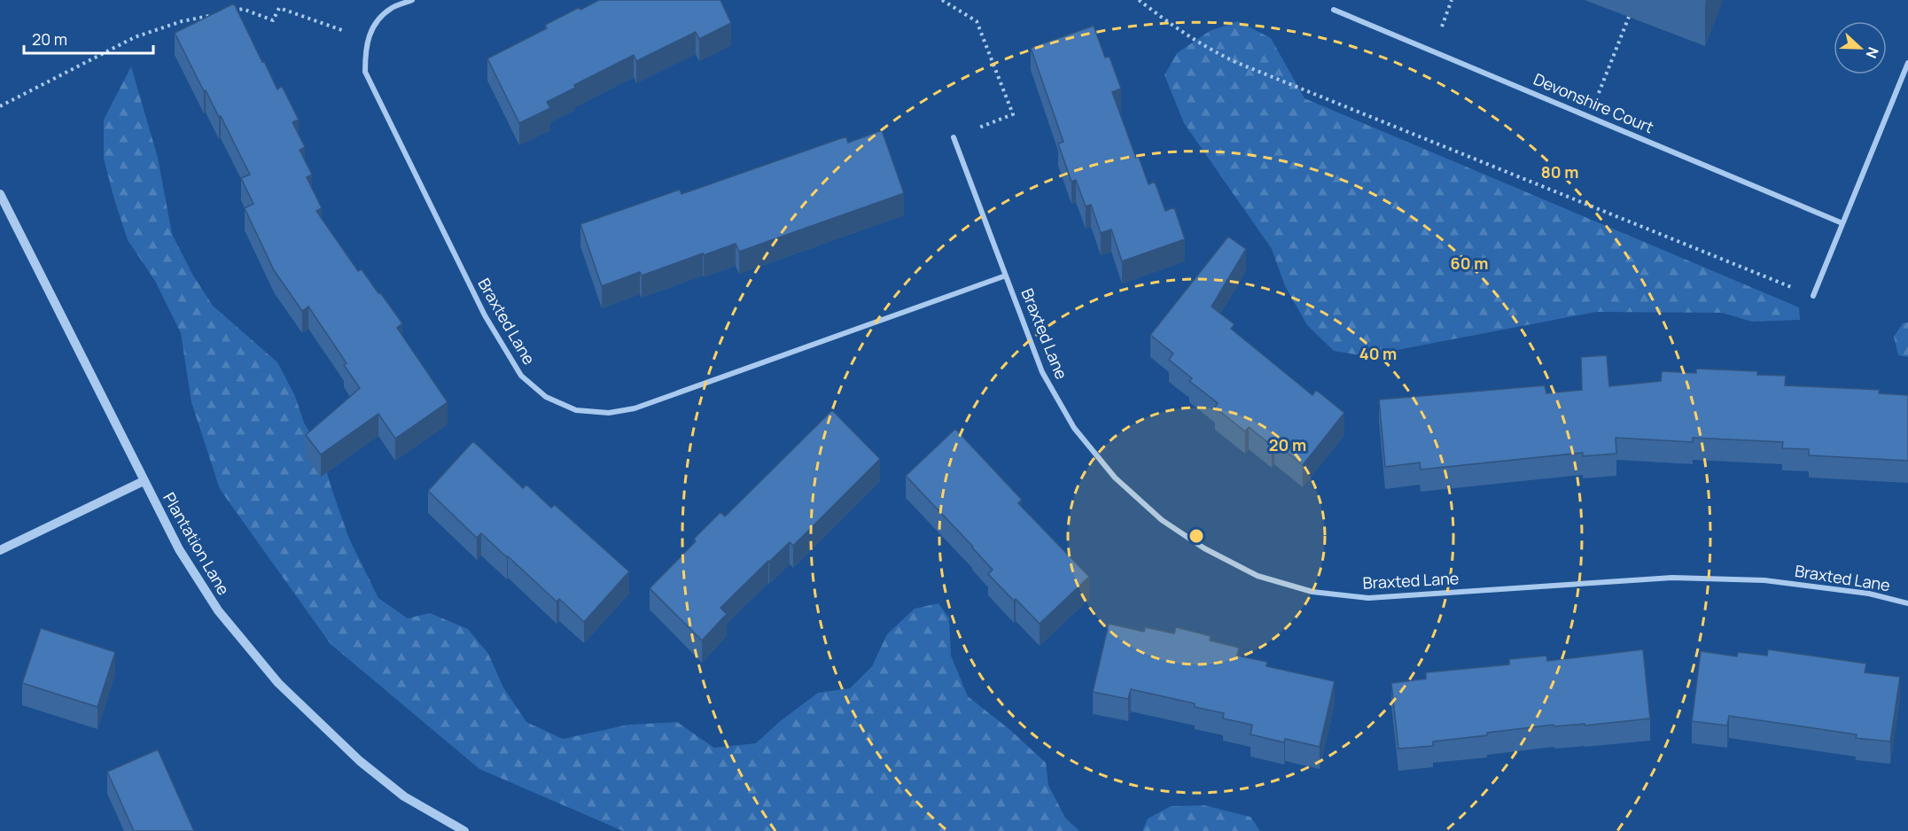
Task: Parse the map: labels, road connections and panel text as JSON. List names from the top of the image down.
{
  "streets": {
    "street": ["Devonshire Court", "Braxted Lane", "Plantation Lane"]
  },
  "scale_bar": "20 m",
  "north": "right",
  "rings": [
    "80 m",
    "60 m",
    "40 m",
    "20 m"
  ]
}
